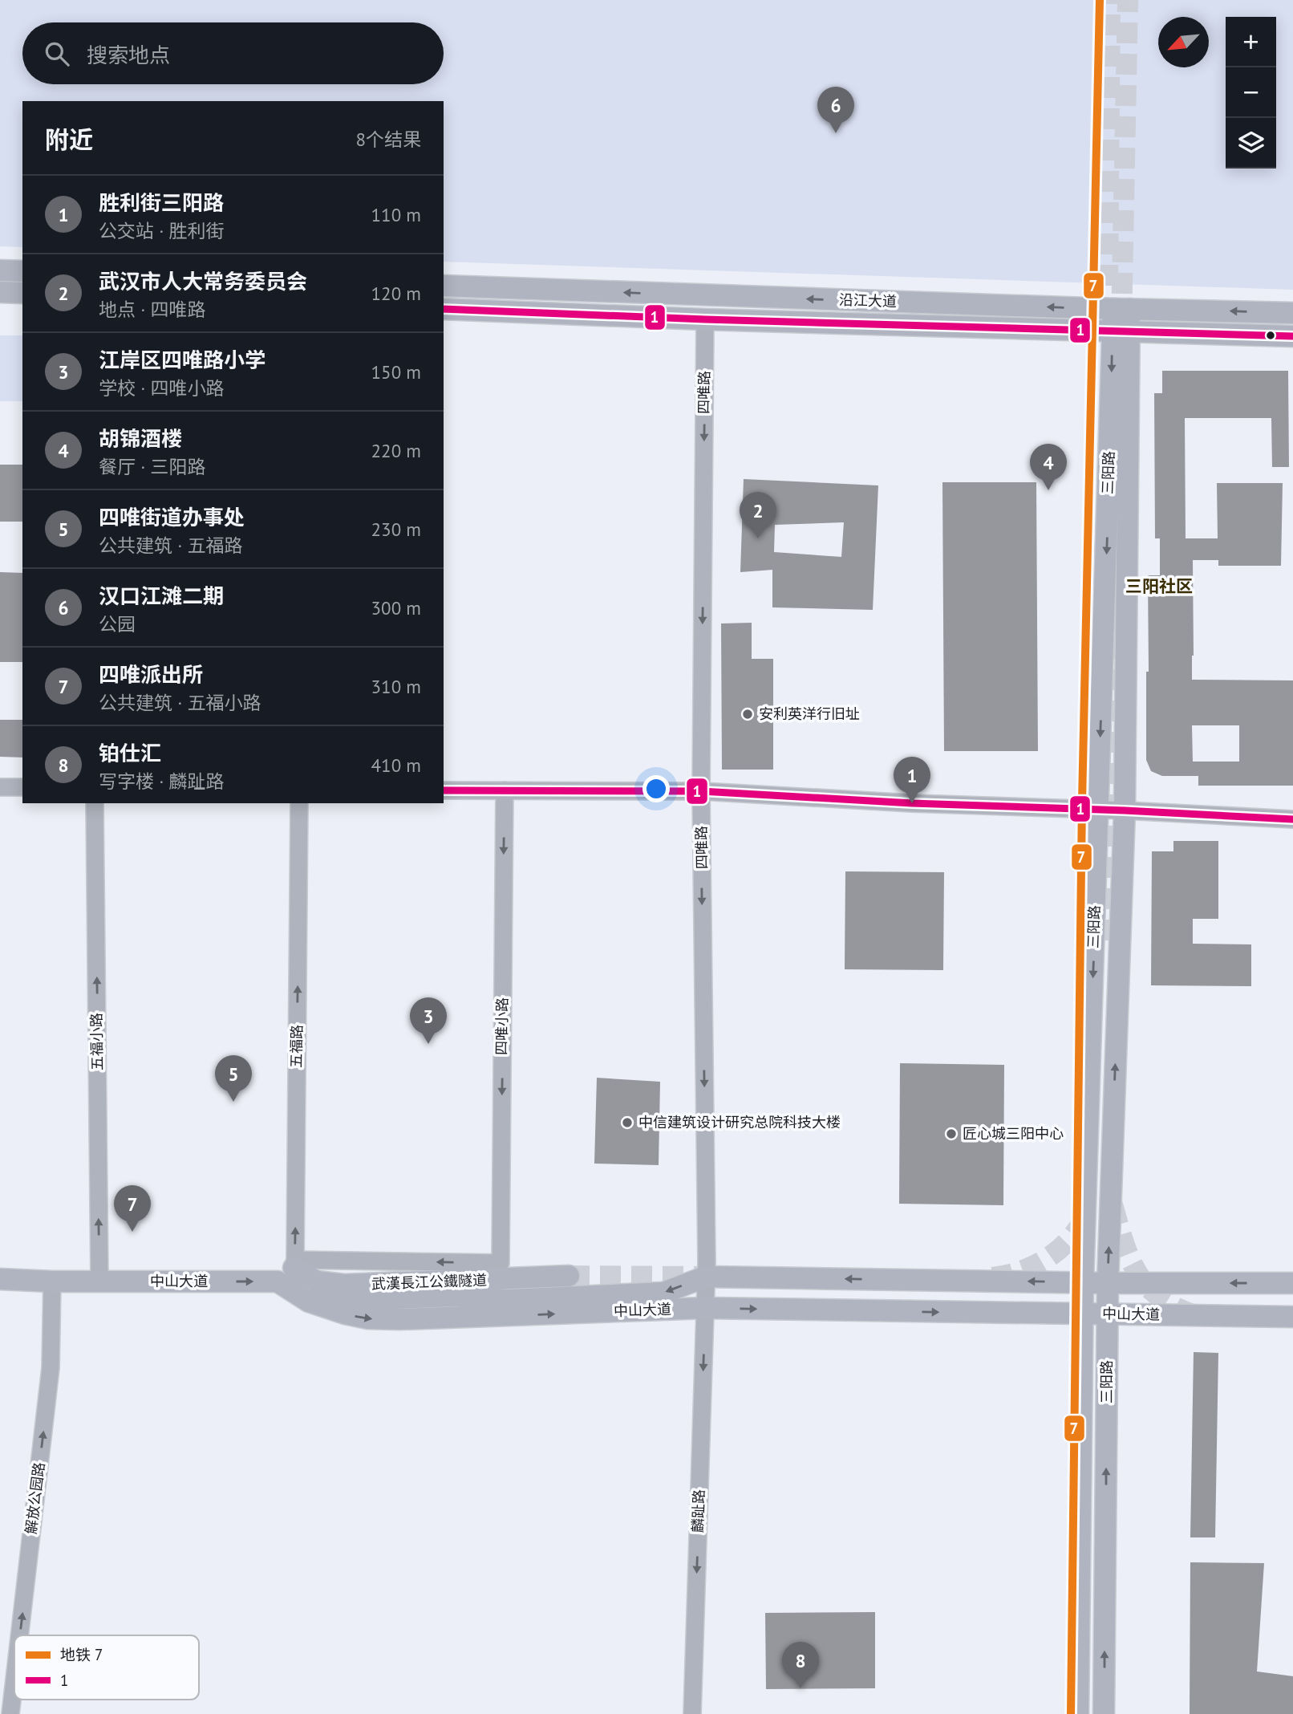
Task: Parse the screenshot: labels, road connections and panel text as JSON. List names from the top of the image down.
{
  "streets": {
    "main road": [
      "沿江大道",
      "三阳路",
      "中山大道",
      "武漢長江公鐵隧道"
    ],
    "street": [
      "四唯路",
      "四唯小路",
      "五福小路",
      "五福路",
      "解放公园路",
      "麟趾路"
    ]
  },
  "crossings": [
    ["沿江大道", "四唯路"],
    ["沿江大道", "三阳路"],
    ["四唯路", "中山大道"],
    ["四唯路", "麟趾路"],
    ["三阳路", "中山大道"],
    ["四唯小路", "中山大道"],
    ["五福小路", "中山大道"],
    ["五福路", "中山大道"],
    ["五福路", "武漢長江公鐵隧道"],
    ["中山大道", "武漢長江公鐵隧道"],
    ["中山大道", "解放公园路"],
    ["中山大道", "麟趾路"]
  ],
  "one_way": [
    "四唯路",
    "四唯小路",
    "五福小路",
    "五福路",
    "解放公园路",
    "麟趾路"
  ],
  "districts": ["三阳社区"],
  "places": ["安利英洋行旧址", "中信建筑设计研究总院科技大楼", "匠心城三阳中心"],
  "lines": ["metro line 7", "transit line 1"],
  "legend": ["地铁 7", "1"],
  "north": "bottom left",
  "page": {
    "map_buttons": ["+", "−"],
    "search": "搜索地点",
    "pins": [
      "6",
      "4",
      "2",
      "1",
      "3",
      "5",
      "7",
      "8"
    ],
    "heading": ["附近", "8个结果"],
    "list": [
      {
        "mark": "1",
        "name": "胜利街三阳路",
        "note": "公交站 · 胜利街",
        "value": "110 m"
      },
      {
        "mark": "2",
        "name": "武汉市人大常务委员会",
        "note": "地点 · 四唯路",
        "value": "120 m"
      },
      {
        "mark": "3",
        "name": "江岸区四唯路小学",
        "note": "学校 · 四唯小路",
        "value": "150 m"
      },
      {
        "mark": "4",
        "name": "胡锦酒楼",
        "note": "餐厅 · 三阳路",
        "value": "220 m"
      },
      {
        "mark": "5",
        "name": "四唯街道办事处",
        "note": "公共建筑 · 五福路",
        "value": "230 m"
      },
      {
        "mark": "6",
        "name": "汉口江滩二期",
        "note": "公园",
        "value": "300 m"
      },
      {
        "mark": "7",
        "name": "四唯派出所",
        "note": "公共建筑 · 五福小路",
        "value": "310 m"
      },
      {
        "mark": "8",
        "name": "铂仕汇",
        "note": "写字楼 · 麟趾路",
        "value": "410 m"
      }
    ]
  }
}
